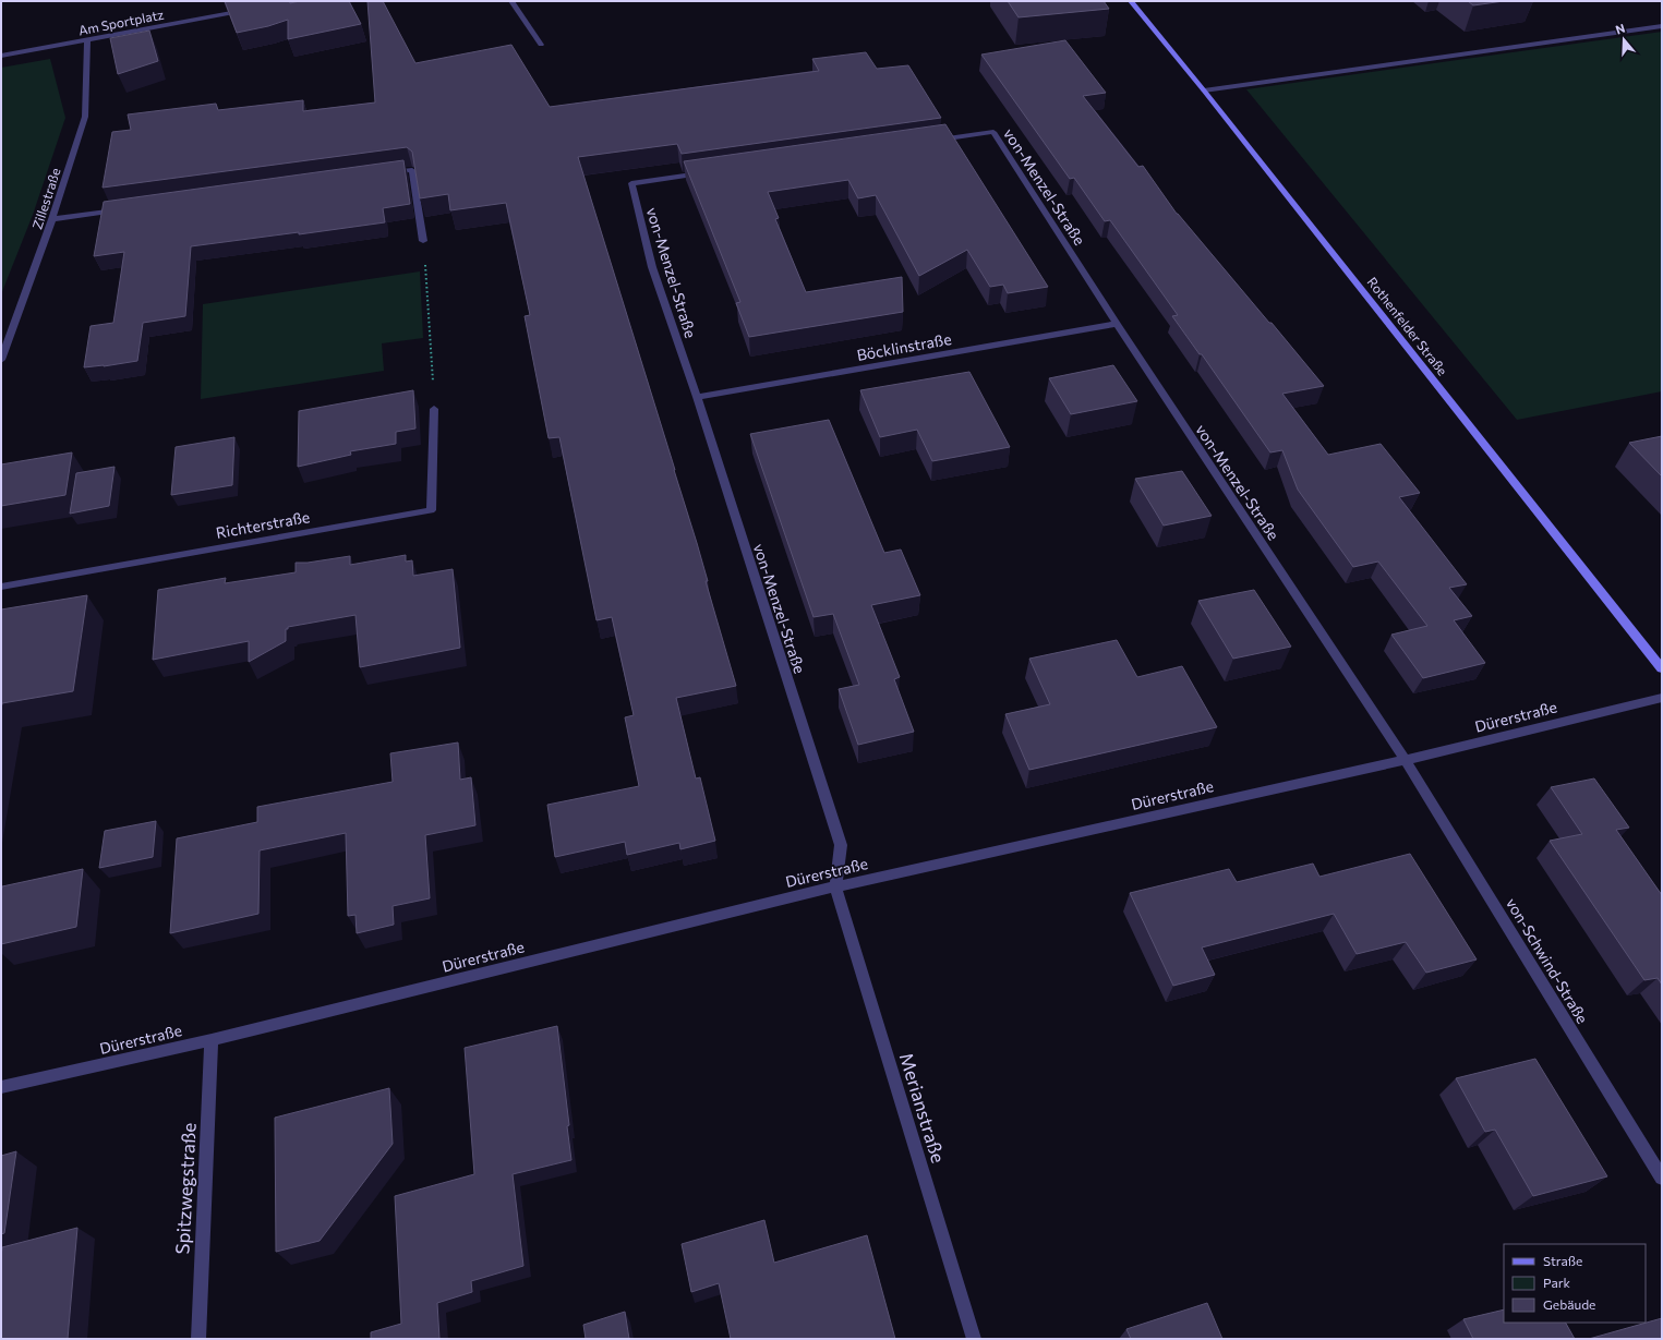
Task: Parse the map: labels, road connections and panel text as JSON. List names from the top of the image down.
{
  "streets": {
    "street": [
      "Am Sportplatz",
      "von-Menzel-Straße",
      "Zillestraße",
      "Rothenfelder Straße",
      "Böcklinstraße",
      "Richterstraße",
      "Dürerstraße",
      "von-Schwind-Straße",
      "Merianstraße",
      "Spitzwegstraße"
    ]
  },
  "crossings": [
    ["Am Sportplatz", "Zillestraße"],
    ["von-Menzel-Straße", "Böcklinstraße"],
    ["von-Menzel-Straße", "Dürerstraße"],
    ["von-Menzel-Straße", "von-Schwind-Straße"],
    ["von-Menzel-Straße", "Merianstraße"],
    ["Dürerstraße", "von-Schwind-Straße"],
    ["Dürerstraße", "Merianstraße"],
    ["Dürerstraße", "Spitzwegstraße"]
  ],
  "legend": ["Straße", "Park", "Gebäude"],
  "north": "top"
}
